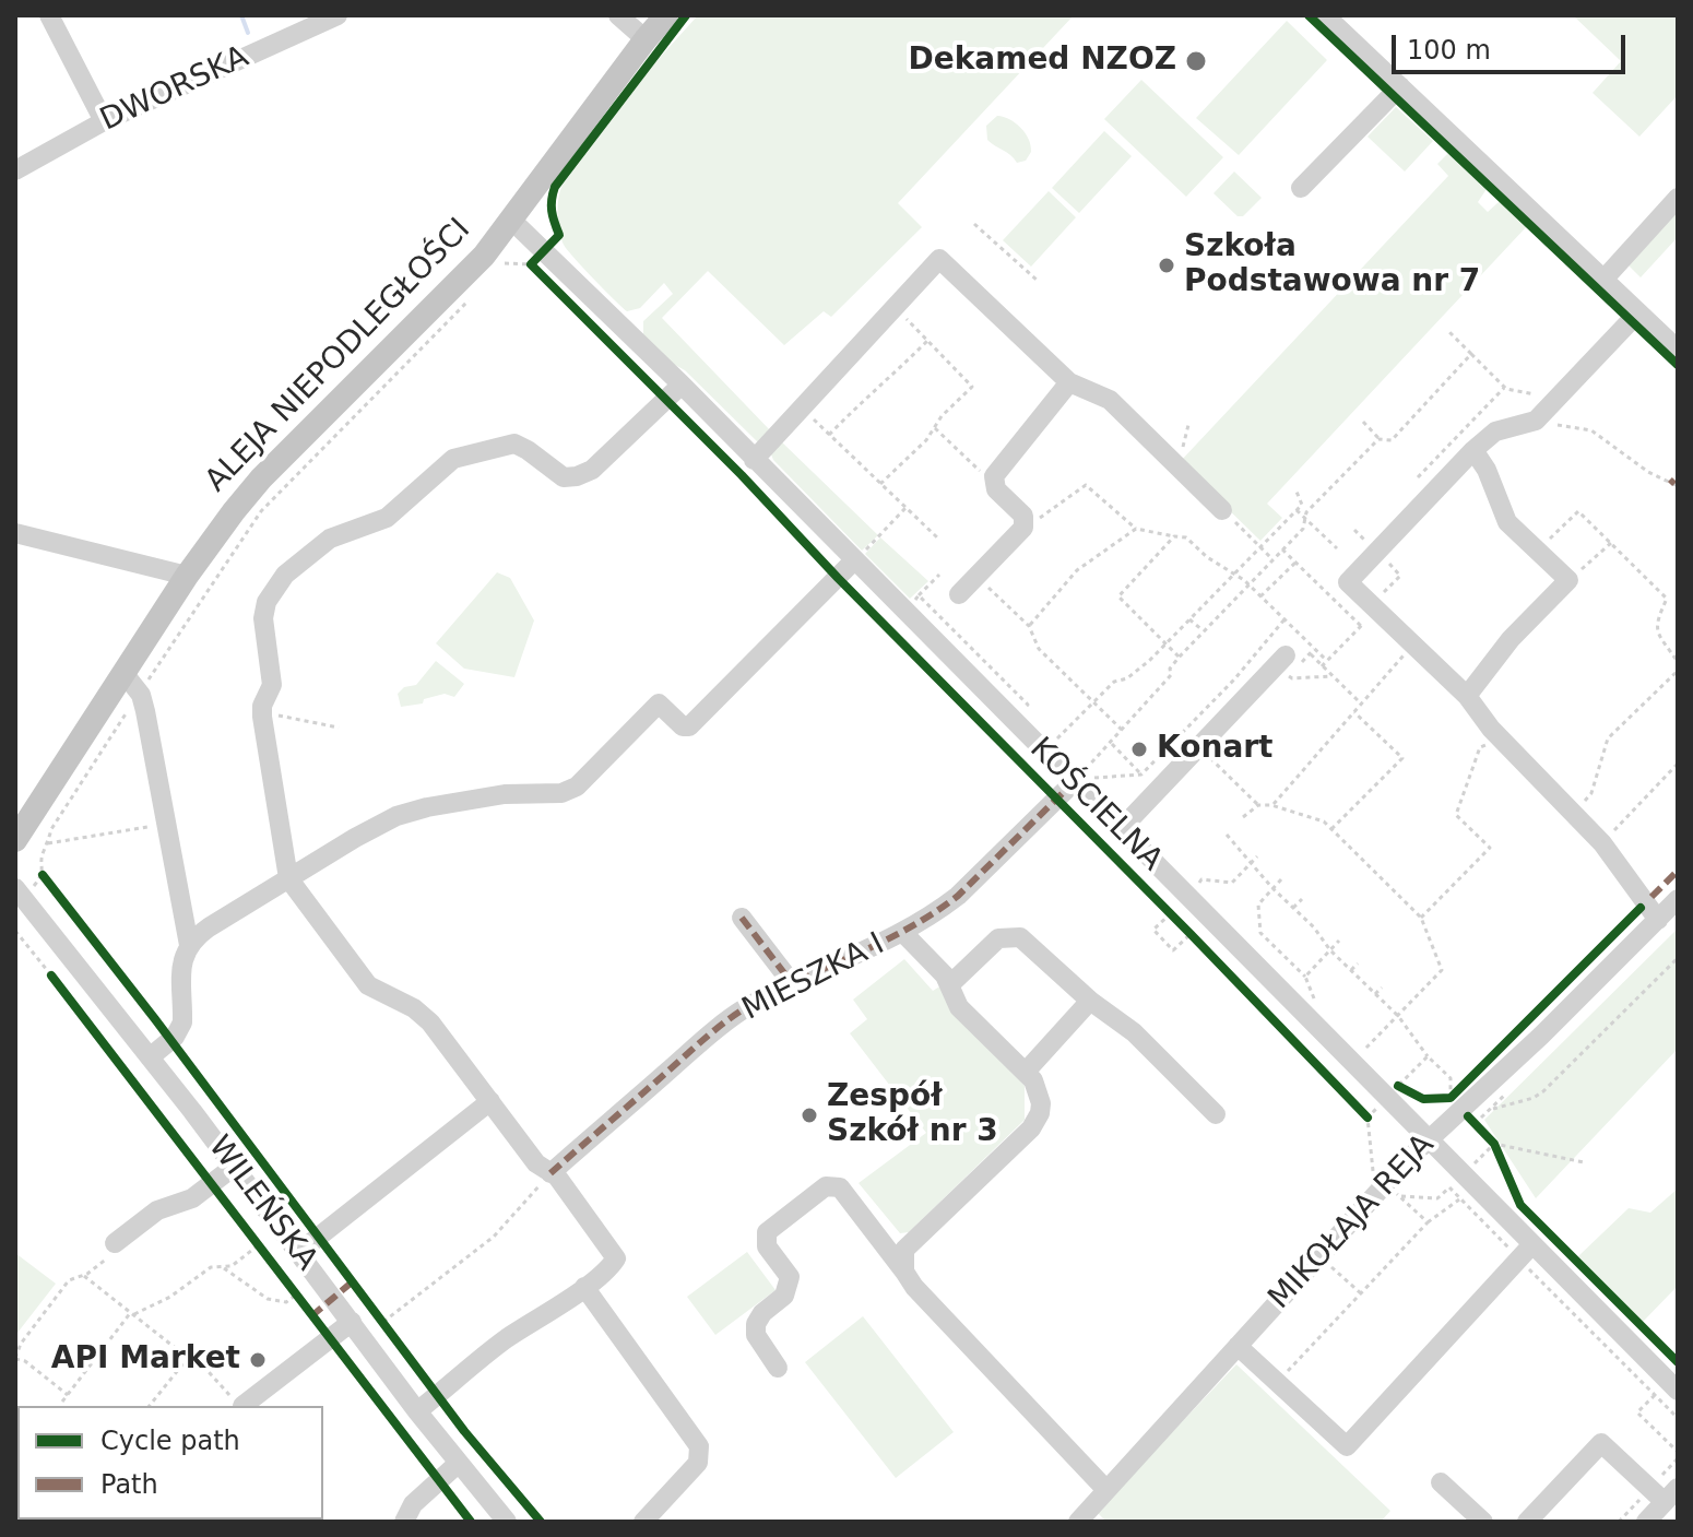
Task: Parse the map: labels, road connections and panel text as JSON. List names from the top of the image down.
{
  "streets": {
    "main road": ["ALEJA NIEPODLEGŁOŚCI"],
    "street": [
      "DWORSKA",
      "KOŚCIELNA",
      "MIESZKA I",
      "WILEŃSKA",
      "MIKOŁAJA REJA"
    ]
  },
  "crossings": [
    ["ALEJA NIEPODLEGŁOŚCI", "KOŚCIELNA"],
    ["KOŚCIELNA", "MIESZKA I"],
    ["KOŚCIELNA", "MIKOŁAJA REJA"]
  ],
  "places": [
    "Dekamed NZOZ",
    "Szkoła Podstawowa nr 7",
    "Konart",
    "Zespół Szkół nr 3",
    "API Market"
  ],
  "legend": ["Cycle path", "Path"],
  "scale_bar": "100 m"
}
